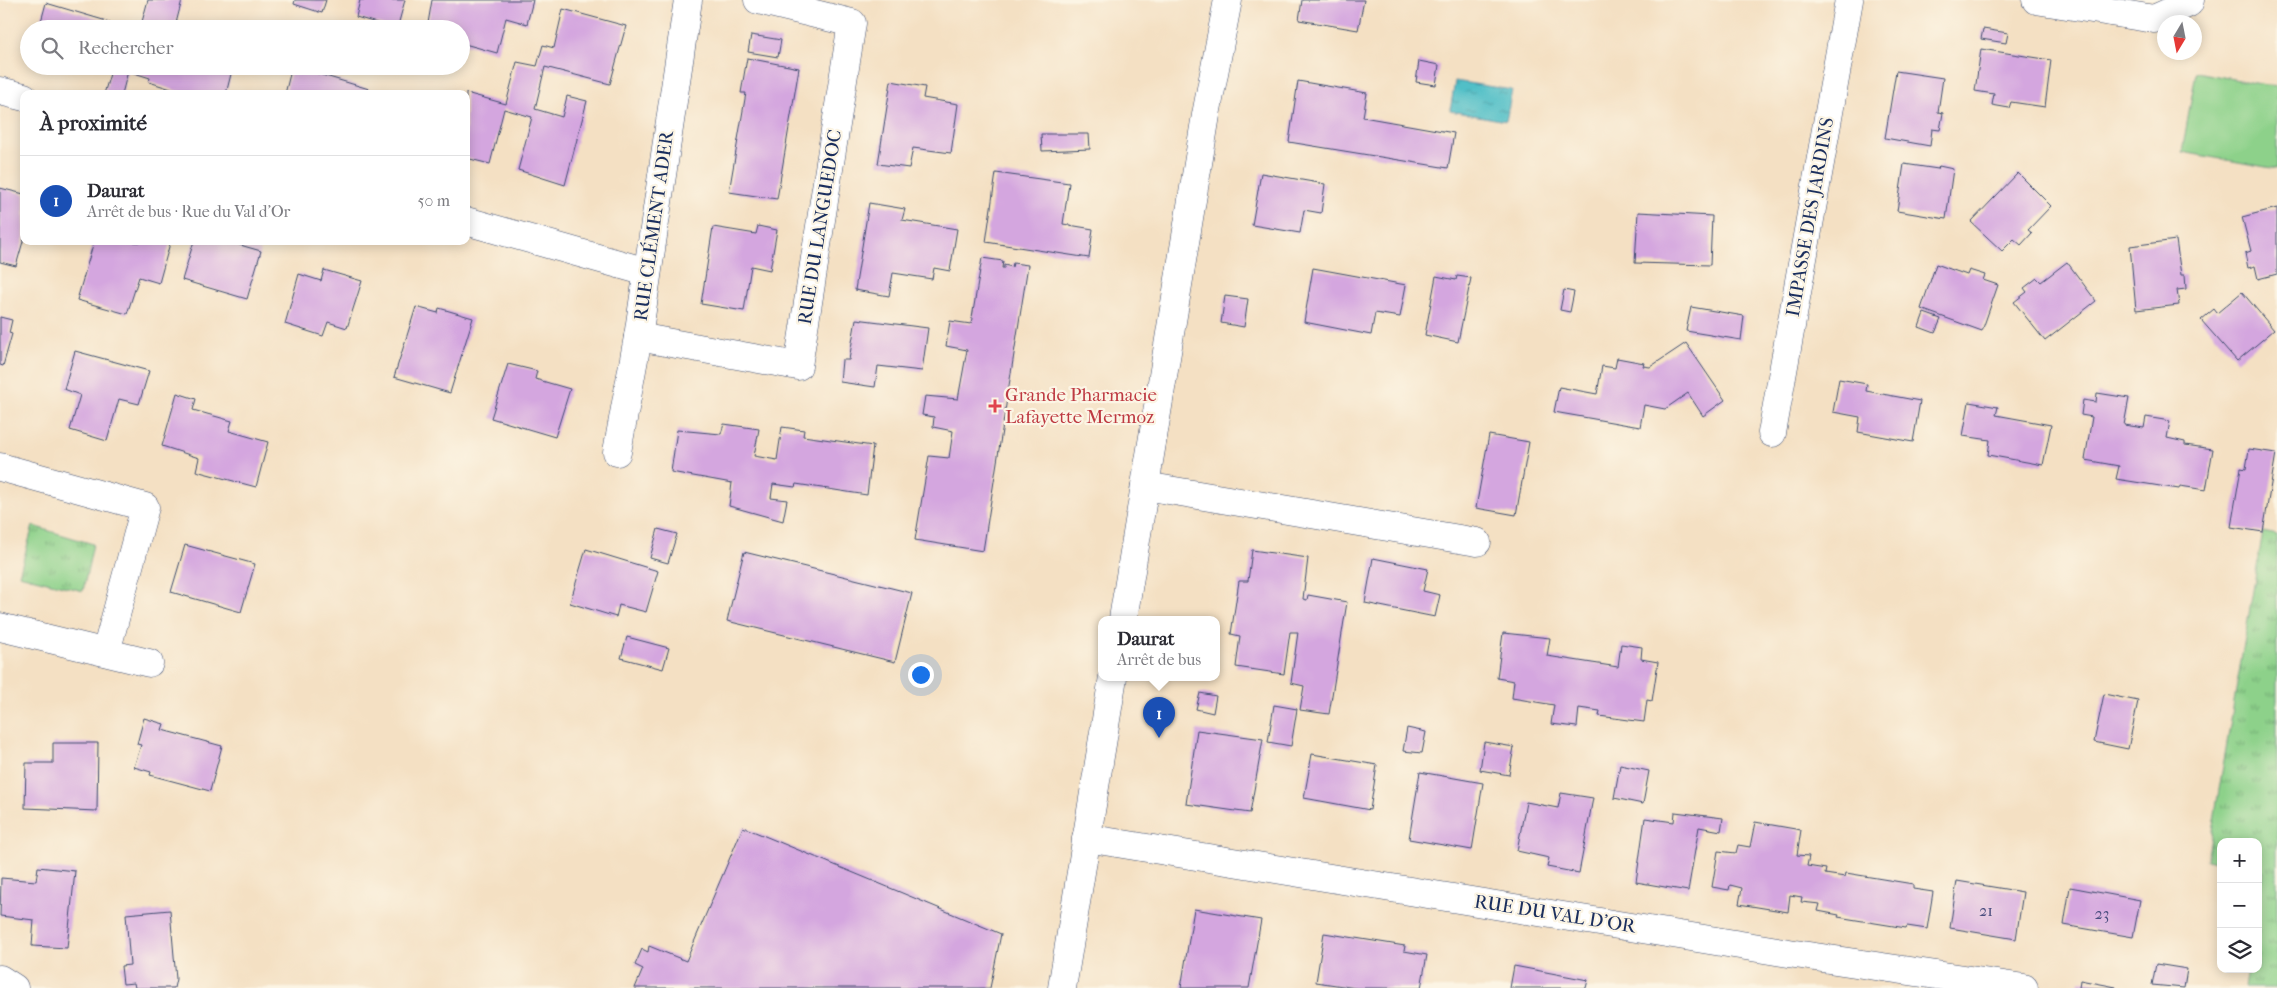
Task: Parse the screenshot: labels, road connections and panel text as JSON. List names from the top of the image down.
{
  "streets": {
    "street": [
      "IMPASSE DES JARDINS",
      "RUE CLÉMENT ADER",
      "RUE DU LANGUEDOC",
      "RUE DU VAL D'OR"
    ]
  },
  "crossings": [
    ["RUE CLÉMENT ADER", "RUE DU LANGUEDOC"]
  ],
  "places": {
    "health": ["Grande Pharmacie Lafayette Mermoz"]
  },
  "house_numbers": ["21", "23"],
  "north": "bottom",
  "page": {
    "search": "Rechercher",
    "heading": "À proximité",
    "list": [
      {
        "mark": "1",
        "name": "Daurat",
        "note": "Arrêt de bus · Rue du Val d'Or",
        "value": "50 m"
      }
    ],
    "popup": ["Daurat", "Arrêt de bus"],
    "pins": "1",
    "map_buttons": ["+", "−"]
  }
}
